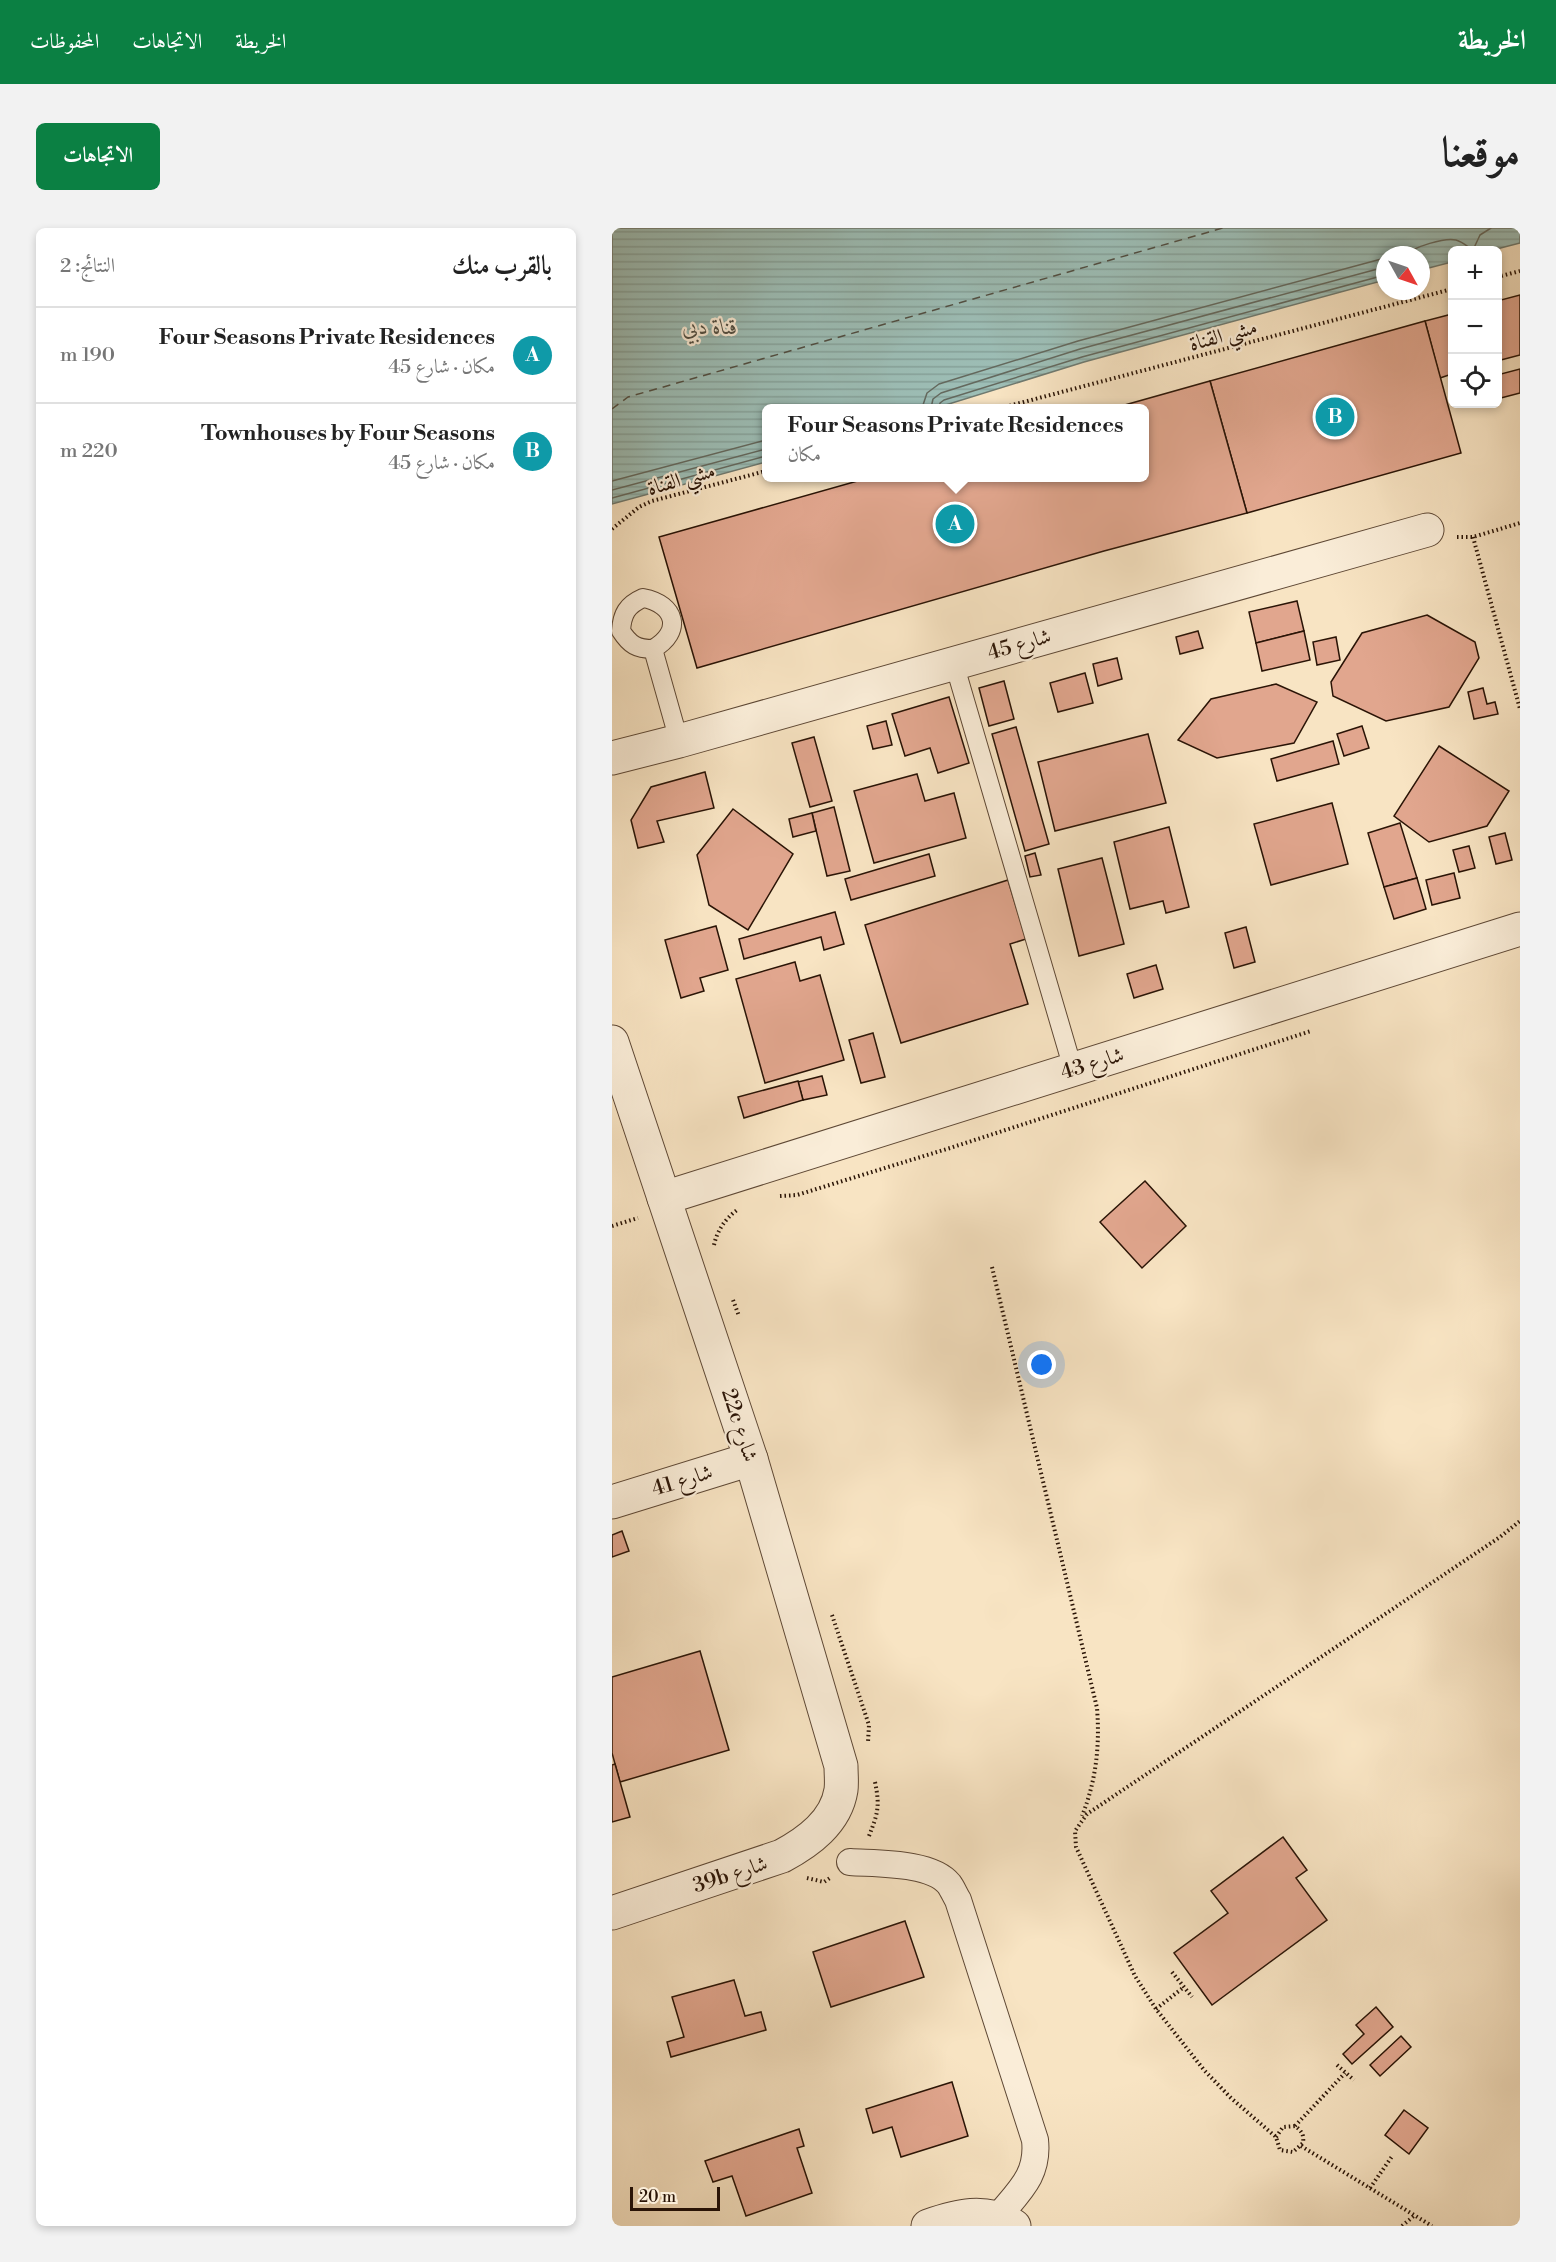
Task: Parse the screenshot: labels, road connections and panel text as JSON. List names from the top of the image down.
{
  "streets": {
    "street": [
      "شارع 45",
      "شارع 43",
      "22c شارع",
      "شارع 41",
      "39b شارع"
    ],
    "path": ["مشي القناة"]
  },
  "crossings": [
    ["شارع 43", "22c شارع"],
    ["22c شارع", "شارع 41"],
    ["22c شارع", "39b شارع"]
  ],
  "water": ["قناة دبي"],
  "scale_bar": "20 m",
  "north": "bottom right",
  "page": {
    "header": "الخريطة",
    "nav": ["الخريطة", "الاتجاهات", "المحفوظات"],
    "title": "موقعنا",
    "buttons": "الاتجاهات",
    "heading": ["بالقرب منك", "النتائج: 2"],
    "map_buttons": ["+", "−"],
    "list": [
      {
        "mark": "A",
        "name": "Four Seasons Private Residences",
        "note": "مكان · شارع 45",
        "value": "190 m"
      },
      {
        "mark": "B",
        "name": "Townhouses by Four Seasons",
        "note": "مكان · شارع 45",
        "value": "220 m"
      }
    ],
    "pins": ["B", "A"],
    "popup": ["Four Seasons Private Residences", "مكان"],
    "scale": "20 m"
  }
}
